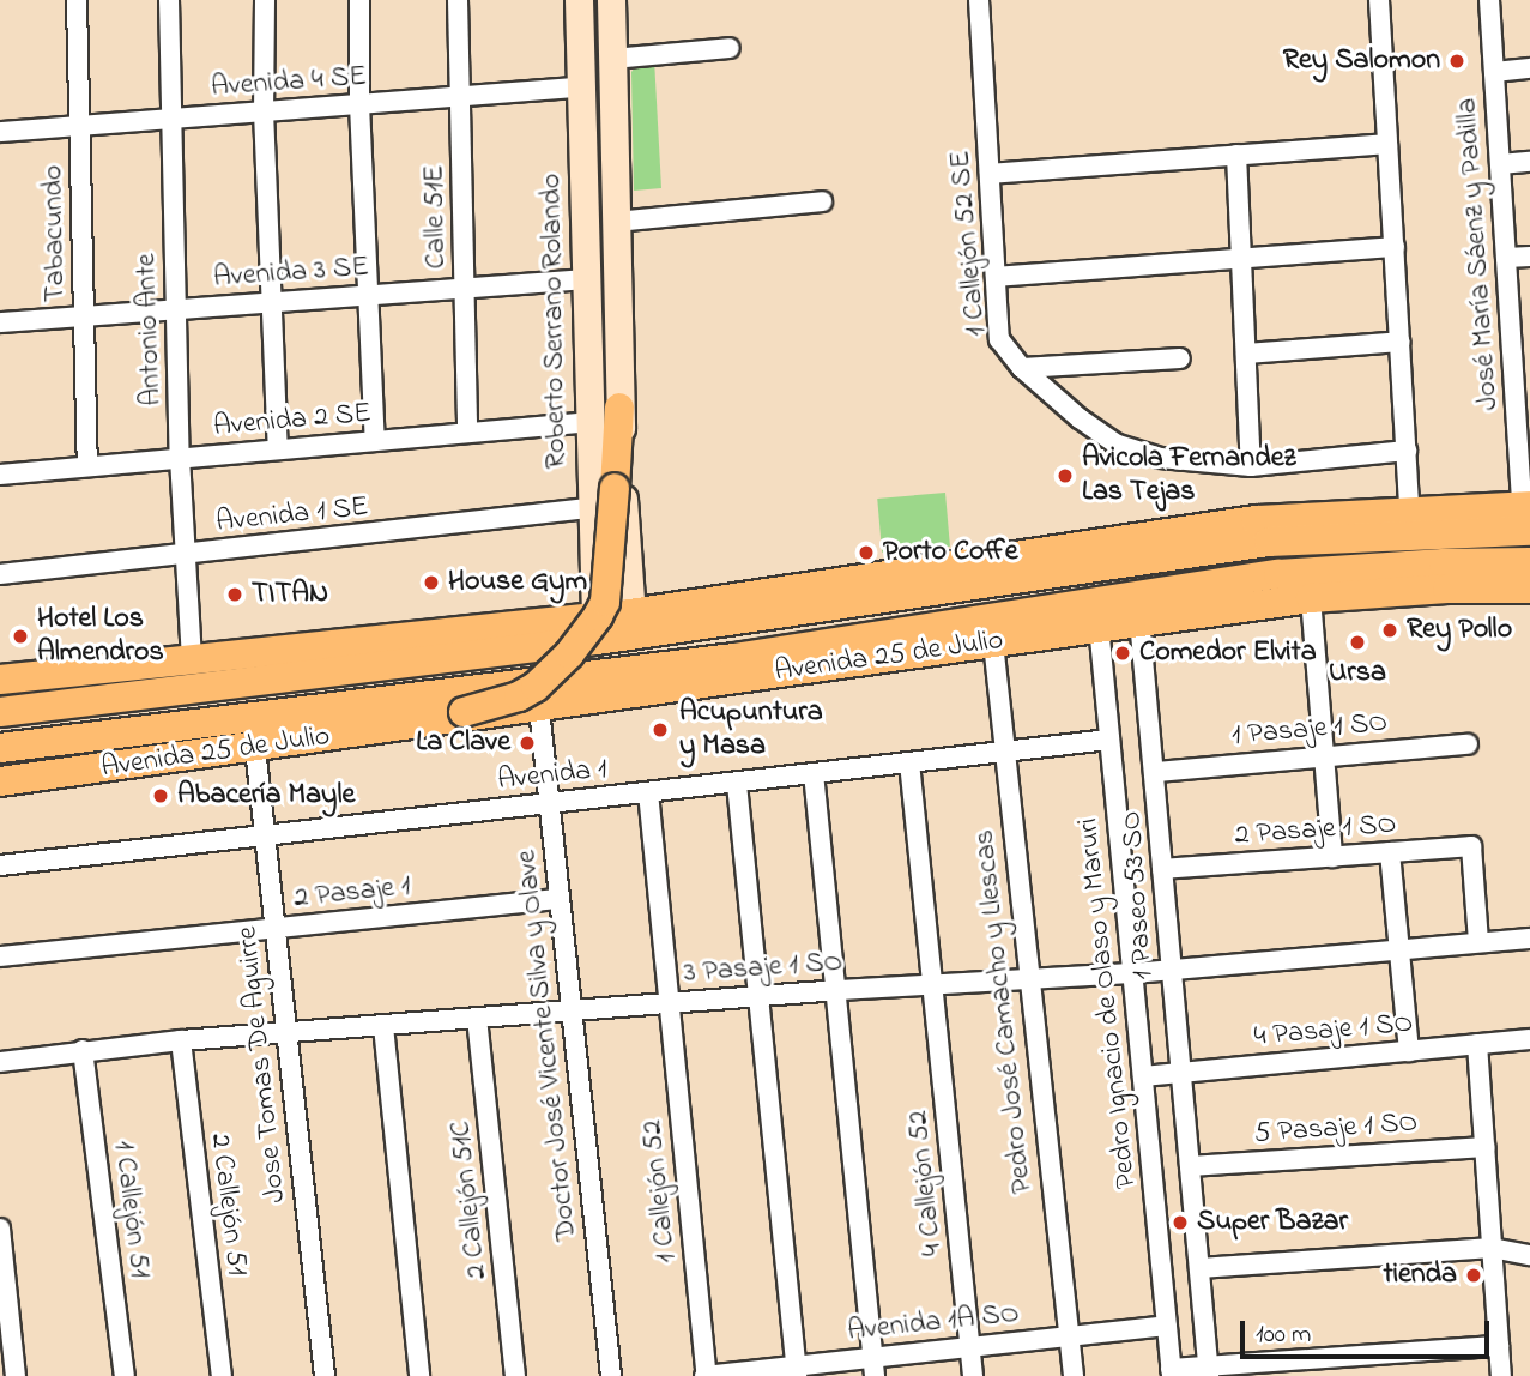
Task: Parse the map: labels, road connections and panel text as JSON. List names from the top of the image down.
{
  "streets": {
    "main road": ["Roberto Serrano Rolando", "Avenida 25 de Julio"],
    "street": [
      "Avenida 4 SE",
      "Calle 51E",
      "Tabacundo",
      "1 Callejón 52 SE",
      "José María Sáenz y Padilla",
      "Avenida 3 SE",
      "Antonio Ante",
      "Avenida 2 SE",
      "Avenida 1 SE",
      "1 Pasaje 1 SO",
      "Avenida 1",
      "2 Pasaje 1 SO",
      "2 Pasaje 1",
      "1 Paseo 53 SO",
      "3 Pasaje 1 SO",
      "Pedro Ignacio de Olaso y Maruri",
      "Pedro José Camacho y Llescas",
      "4 Pasaje 1 SO",
      "Doctor José Vicente Silva y Olave",
      "Jose Tomas De Aguirre",
      "5 Pasaje 1 SO",
      "4 Callejón 52",
      "1 Callejón 52",
      "2 Callejón 51C",
      "2 Callejón 51",
      "1 Callejón 51",
      "Avenida 1A SO"
    ]
  },
  "crossings": [
    ["Avenida 4 SE", "Calle 51E"],
    ["Avenida 4 SE", "Tabacundo"],
    ["Avenida 4 SE", "Roberto Serrano Rolando"],
    ["Avenida 4 SE", "Antonio Ante"],
    ["Calle 51E", "Avenida 3 SE"],
    ["Calle 51E", "Avenida 2 SE"],
    ["Tabacundo", "Avenida 3 SE"],
    ["Tabacundo", "Avenida 2 SE"],
    ["José María Sáenz y Padilla", "Avenida 25 de Julio"],
    ["Avenida 3 SE", "Roberto Serrano Rolando"],
    ["Avenida 3 SE", "Antonio Ante"],
    ["Roberto Serrano Rolando", "Avenida 2 SE"],
    ["Roberto Serrano Rolando", "Avenida 1 SE"],
    ["Roberto Serrano Rolando", "Avenida 25 de Julio"],
    ["Antonio Ante", "Avenida 2 SE"],
    ["Antonio Ante", "Avenida 1 SE"],
    ["Antonio Ante", "Avenida 25 de Julio"],
    ["Avenida 25 de Julio", "1 Paseo 53 SO"],
    ["Avenida 25 de Julio", "Pedro Ignacio de Olaso y Maruri"],
    ["Avenida 25 de Julio", "Pedro José Camacho y Llescas"],
    ["Avenida 25 de Julio", "Doctor José Vicente Silva y Olave"],
    ["Avenida 25 de Julio", "Jose Tomas De Aguirre"],
    ["1 Pasaje 1 SO", "1 Paseo 53 SO"],
    ["Avenida 1", "Pedro Ignacio de Olaso y Maruri"],
    ["Avenida 1", "Pedro José Camacho y Llescas"],
    ["Avenida 1", "Doctor José Vicente Silva y Olave"],
    ["Avenida 1", "Jose Tomas De Aguirre"],
    ["Avenida 1", "4 Callejón 52"],
    ["Avenida 1", "1 Callejón 52"],
    ["2 Pasaje 1 SO", "1 Paseo 53 SO"],
    ["2 Pasaje 1 SO", "3 Pasaje 1 SO"],
    ["2 Pasaje 1", "Doctor José Vicente Silva y Olave"],
    ["2 Pasaje 1", "Jose Tomas De Aguirre"],
    ["1 Paseo 53 SO", "3 Pasaje 1 SO"],
    ["1 Paseo 53 SO", "4 Pasaje 1 SO"],
    ["1 Paseo 53 SO", "5 Pasaje 1 SO"],
    ["3 Pasaje 1 SO", "Pedro Ignacio de Olaso y Maruri"],
    ["3 Pasaje 1 SO", "Pedro José Camacho y Llescas"],
    ["3 Pasaje 1 SO", "Doctor José Vicente Silva y Olave"],
    ["3 Pasaje 1 SO", "Jose Tomas De Aguirre"],
    ["3 Pasaje 1 SO", "4 Callejón 52"],
    ["3 Pasaje 1 SO", "1 Callejón 52"],
    ["3 Pasaje 1 SO", "2 Callejón 51C"],
    ["3 Pasaje 1 SO", "2 Callejón 51"],
    ["3 Pasaje 1 SO", "1 Callejón 51"],
    ["Pedro Ignacio de Olaso y Maruri", "4 Pasaje 1 SO"],
    ["Pedro Ignacio de Olaso y Maruri", "Avenida 1A SO"],
    ["Pedro José Camacho y Llescas", "Avenida 1A SO"],
    ["4 Callejón 52", "Avenida 1A SO"],
    ["1 Callejón 52", "Avenida 1A SO"]
  ],
  "places": [
    "Rey Salomon",
    "Avicola Fernandez Las Tejas",
    "Porto Coffe",
    "House Gym",
    "TITAN",
    "Rey Pollo",
    "Hotel Los Almendros",
    "Ursa",
    "Comedor Elvita",
    "Acupuntura y Masa",
    "La Clave",
    "Abacería Mayle",
    "Super Bazar",
    "tienda"
  ],
  "scale_bar": "100 m"
}
